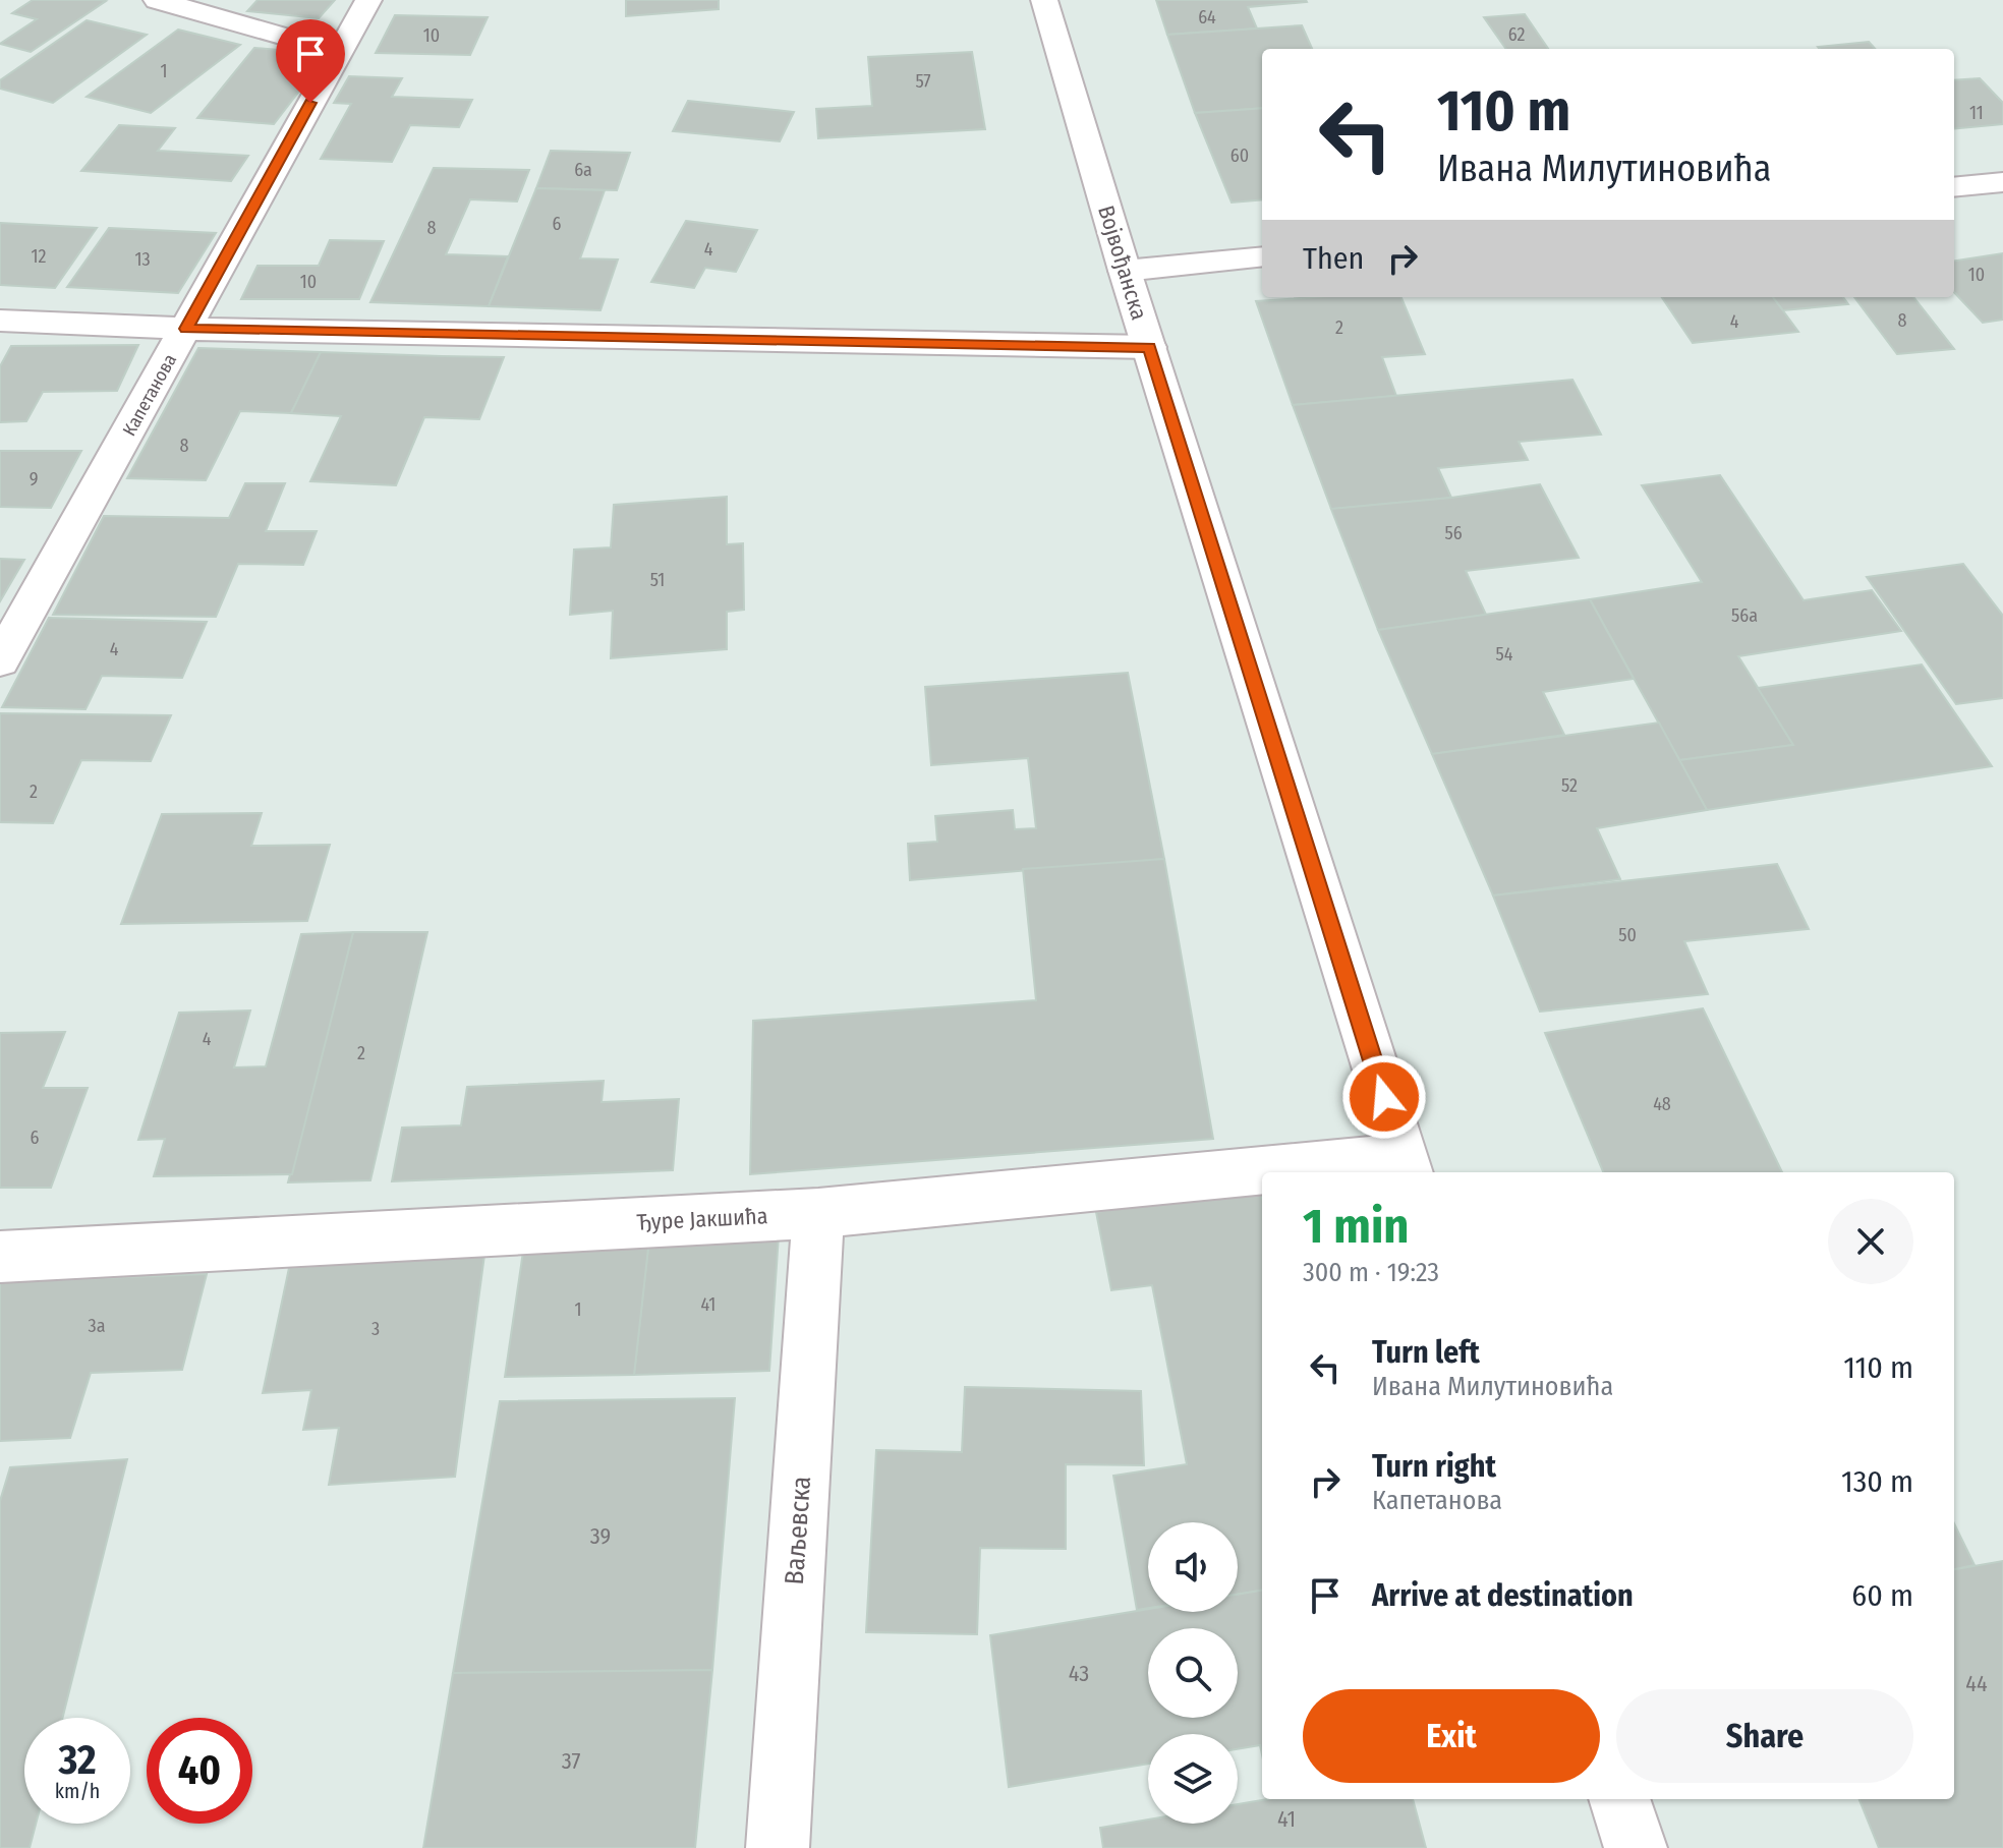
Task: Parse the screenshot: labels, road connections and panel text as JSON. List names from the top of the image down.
{
  "streets": {
    "street": [
      "Војвођанска",
      "Капетанова",
      "Ђуре Јакшића",
      "Ваљевска"
    ]
  },
  "crossings": [
    ["Војвођанска", "Ђуре Јакшића"],
    ["Ђуре Јакшића", "Ваљевска"]
  ],
  "house_numbers": [
    "64",
    "62",
    "10",
    "1",
    "57",
    "11",
    "60",
    "6a",
    "6",
    "8",
    "4",
    "12",
    "13",
    "10",
    "10",
    "8",
    "4",
    "2",
    "8",
    "9",
    "56",
    "51",
    "56a",
    "4",
    "54",
    "52",
    "2",
    "50",
    "4",
    "2",
    "48",
    "6",
    "41",
    "1",
    "3a",
    "3",
    "39",
    "43",
    "44",
    "37",
    "41"
  ],
  "page": {
    "turn": ["110 m", "Ивана Милутиновића"],
    "then": "Then",
    "heading": ["1 min", "300 m · 19:23"],
    "list": [
      {
        "name": "Turn left",
        "note": "Ивана Милутиновића",
        "value": "110 m"
      },
      {
        "name": "Turn right",
        "note": "Капетанова",
        "value": "130 m"
      },
      {
        "name": "Arrive at destination",
        "value": "60 m"
      }
    ],
    "buttons": ["Exit", "Share"],
    "speed": "32 km/h",
    "limit": "40"
  }
}
